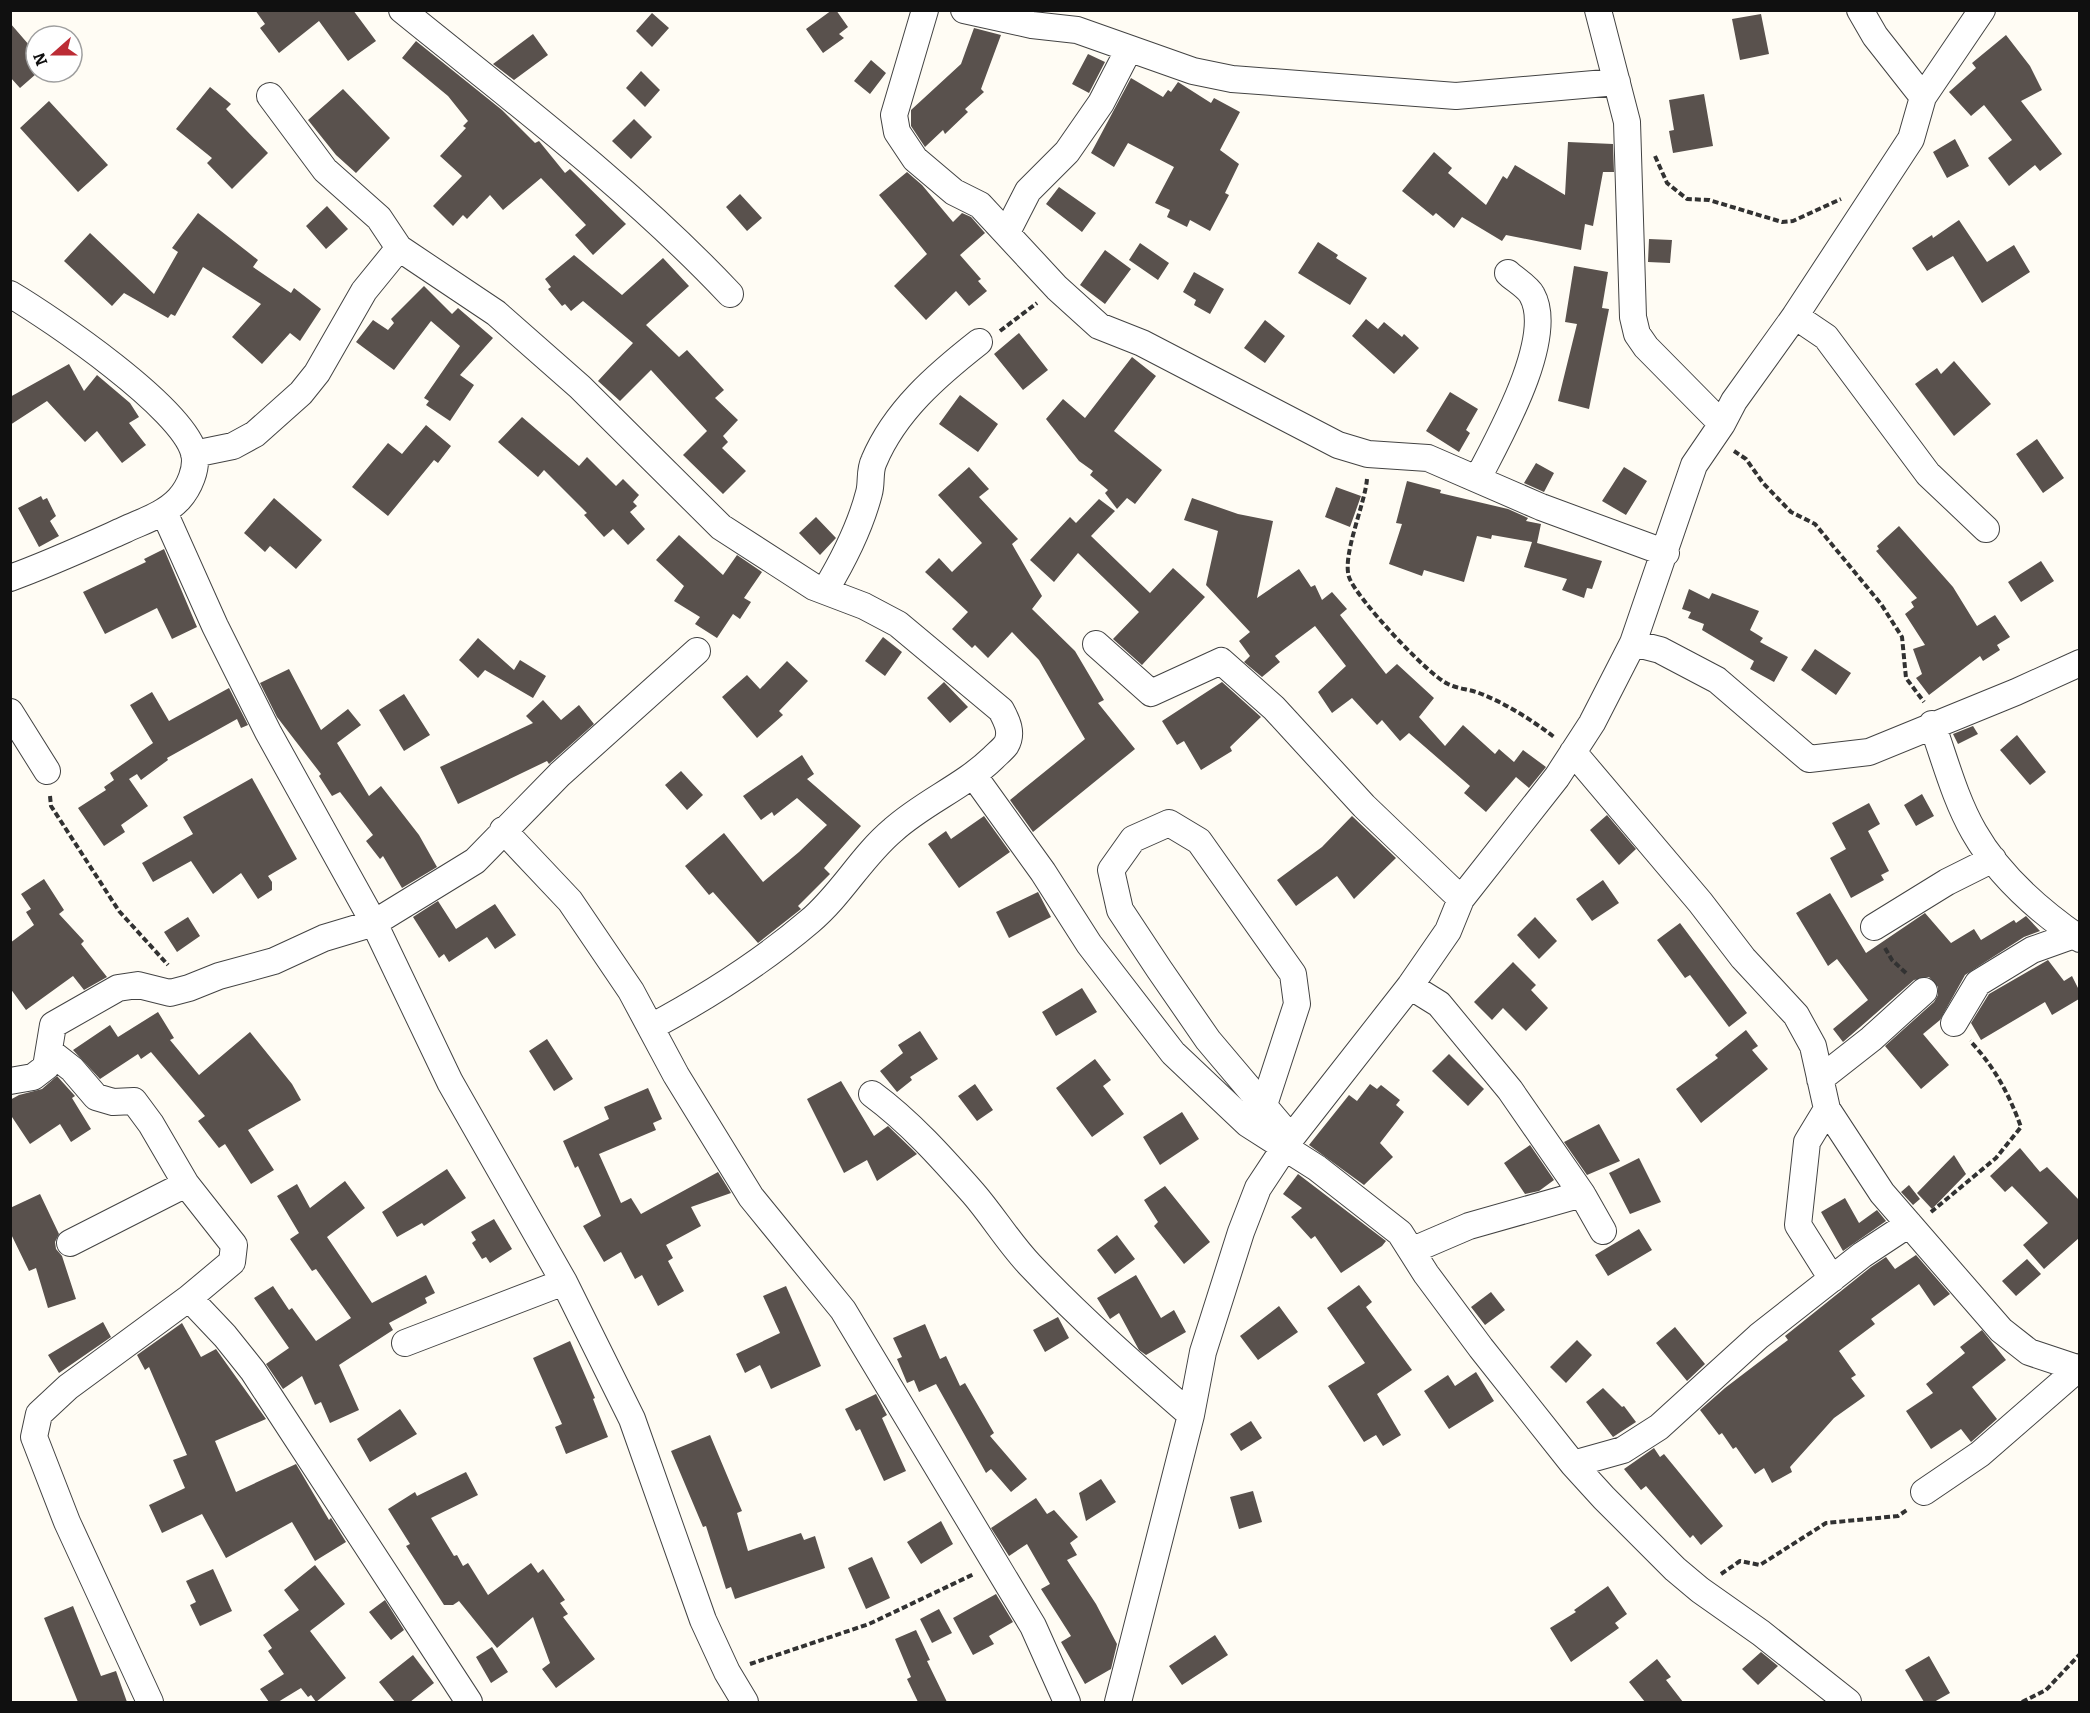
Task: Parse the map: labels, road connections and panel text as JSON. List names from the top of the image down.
{
  "north": "left"
}
